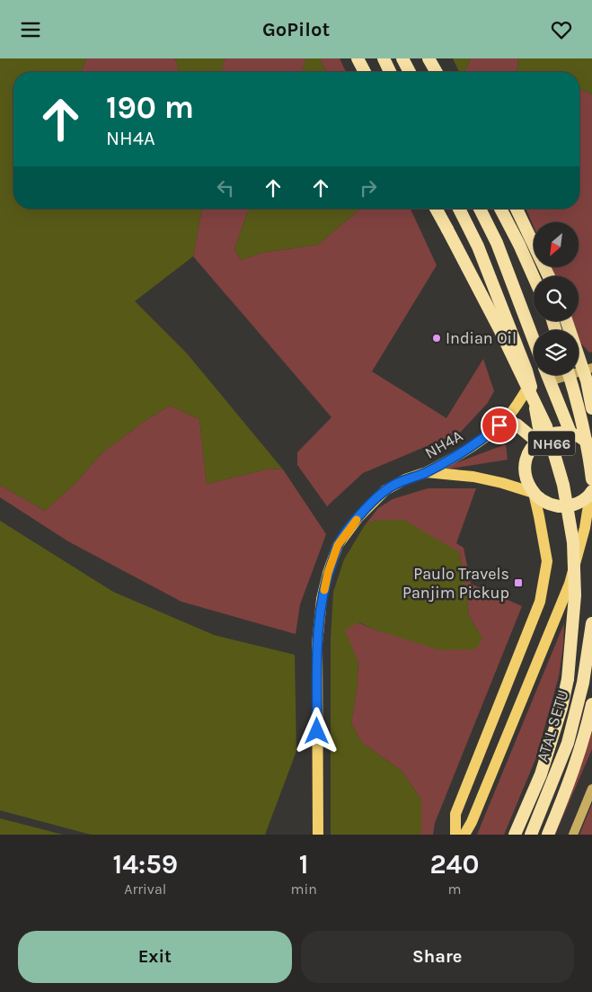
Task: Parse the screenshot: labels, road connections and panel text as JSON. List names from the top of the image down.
{
  "streets": {
    "highway": ["NH66", "ATAL SETU"],
    "main road": ["NH4A"]
  },
  "places": {
    "other": ["Indian Oil"],
    "transit": ["Paulo Travels Panjim Pickup"]
  },
  "north": "bottom left",
  "page": {
    "header": "GoPilot",
    "turn": ["190 m", "NH4A"],
    "eta": [
      "14:59",
      "Arrival",
      "1",
      "min",
      "240",
      "m"
    ],
    "buttons": ["Exit", "Share"]
  }
}
